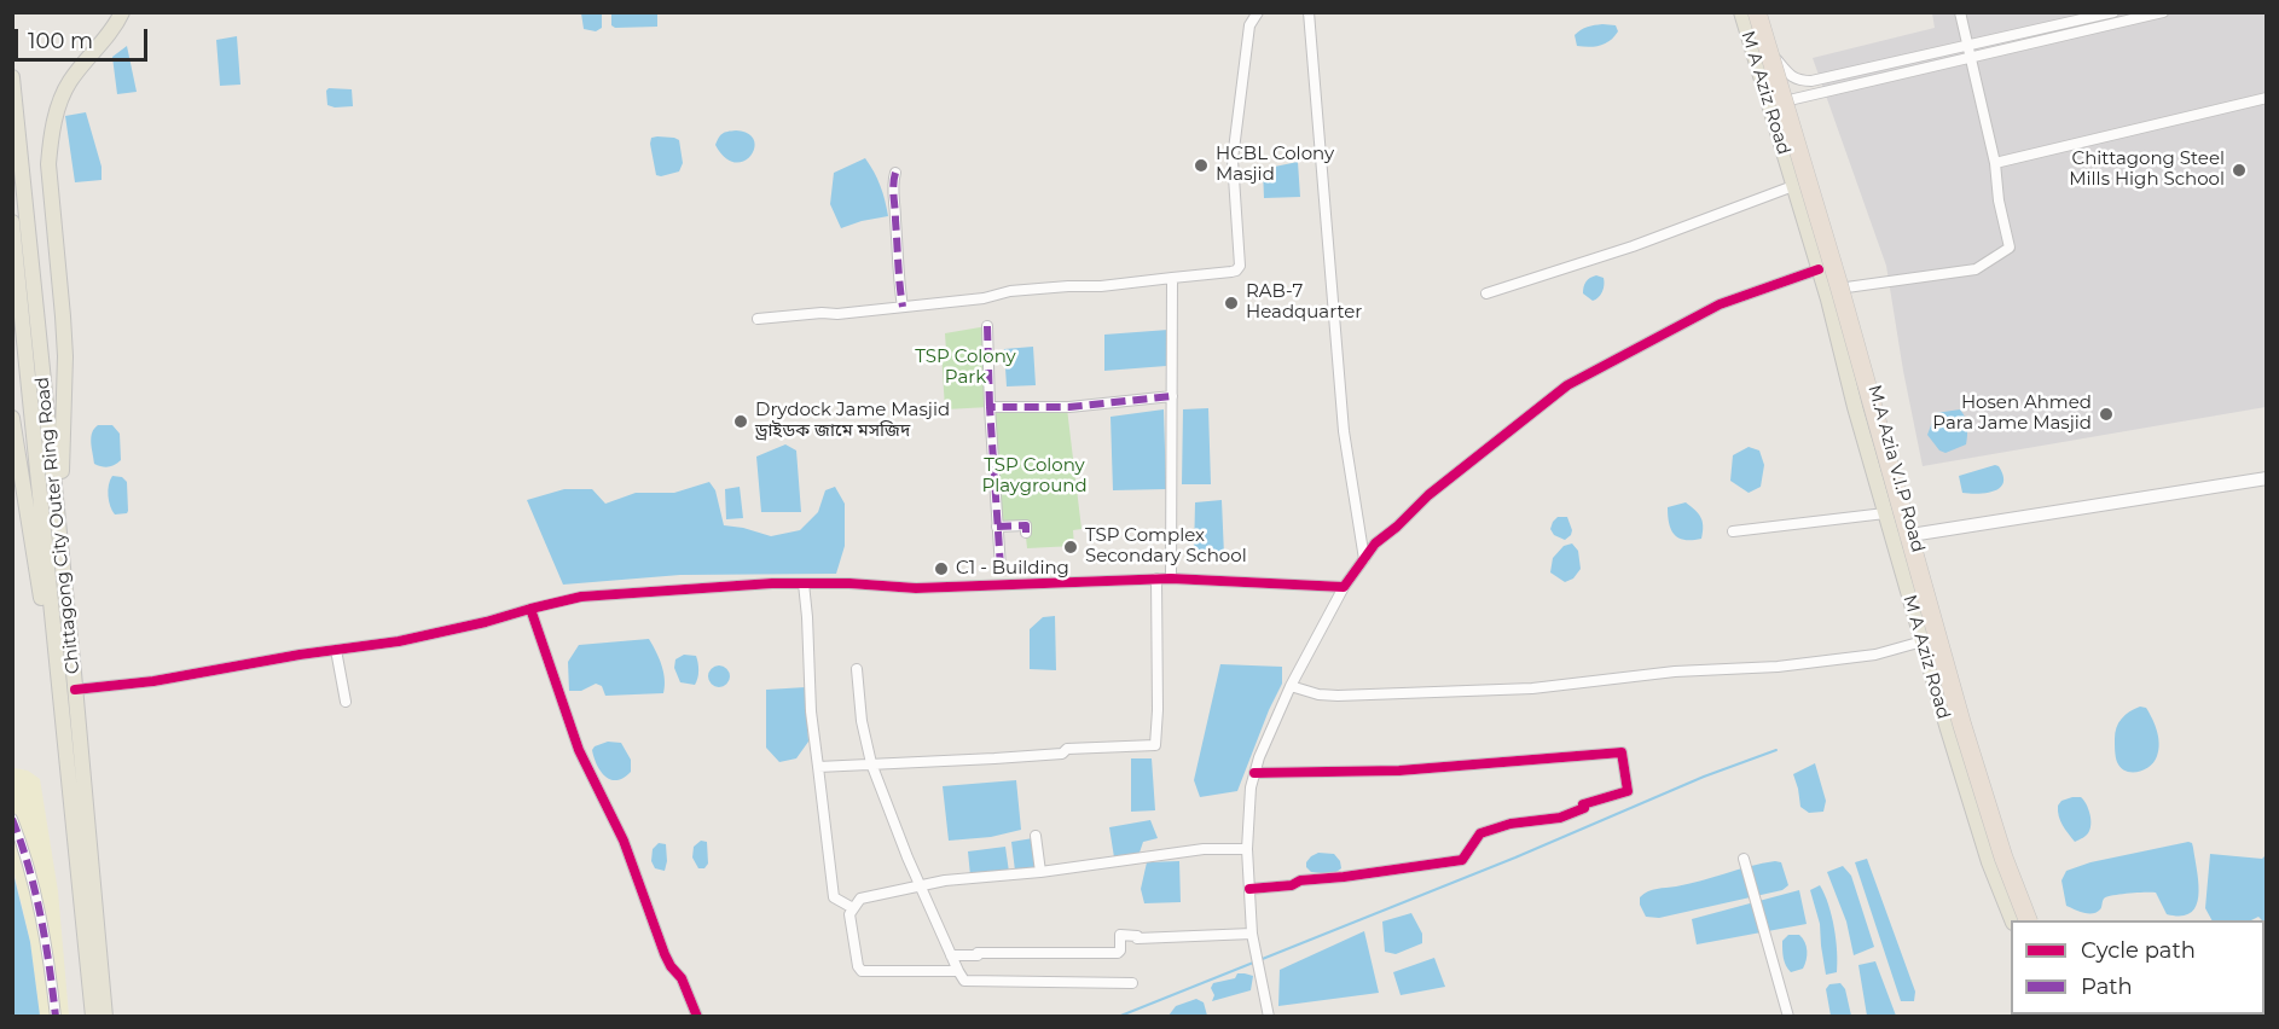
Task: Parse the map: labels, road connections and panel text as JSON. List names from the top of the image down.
{
  "streets": {
    "main road": ["M A Aziz Road", "M.A Azia V.I.P Road", "Chittagong City Outer Ring Road"]
  },
  "parks": ["TSP Colony Park", "TSP Colony Playground"],
  "places": [
    "HCBL Colony Masjid",
    "Chittagong Steel Mills High School",
    "RAB-7 Headquarter",
    "Hosen Ahmed Para Jame Masjid",
    "Drydock Jame Masjid ড্রাইডক জামে মসজিদ",
    "TSP Complex Secondary School",
    "C1 - Building"
  ],
  "legend": ["Cycle path", "Path"],
  "scale_bar": "100 m"
}
